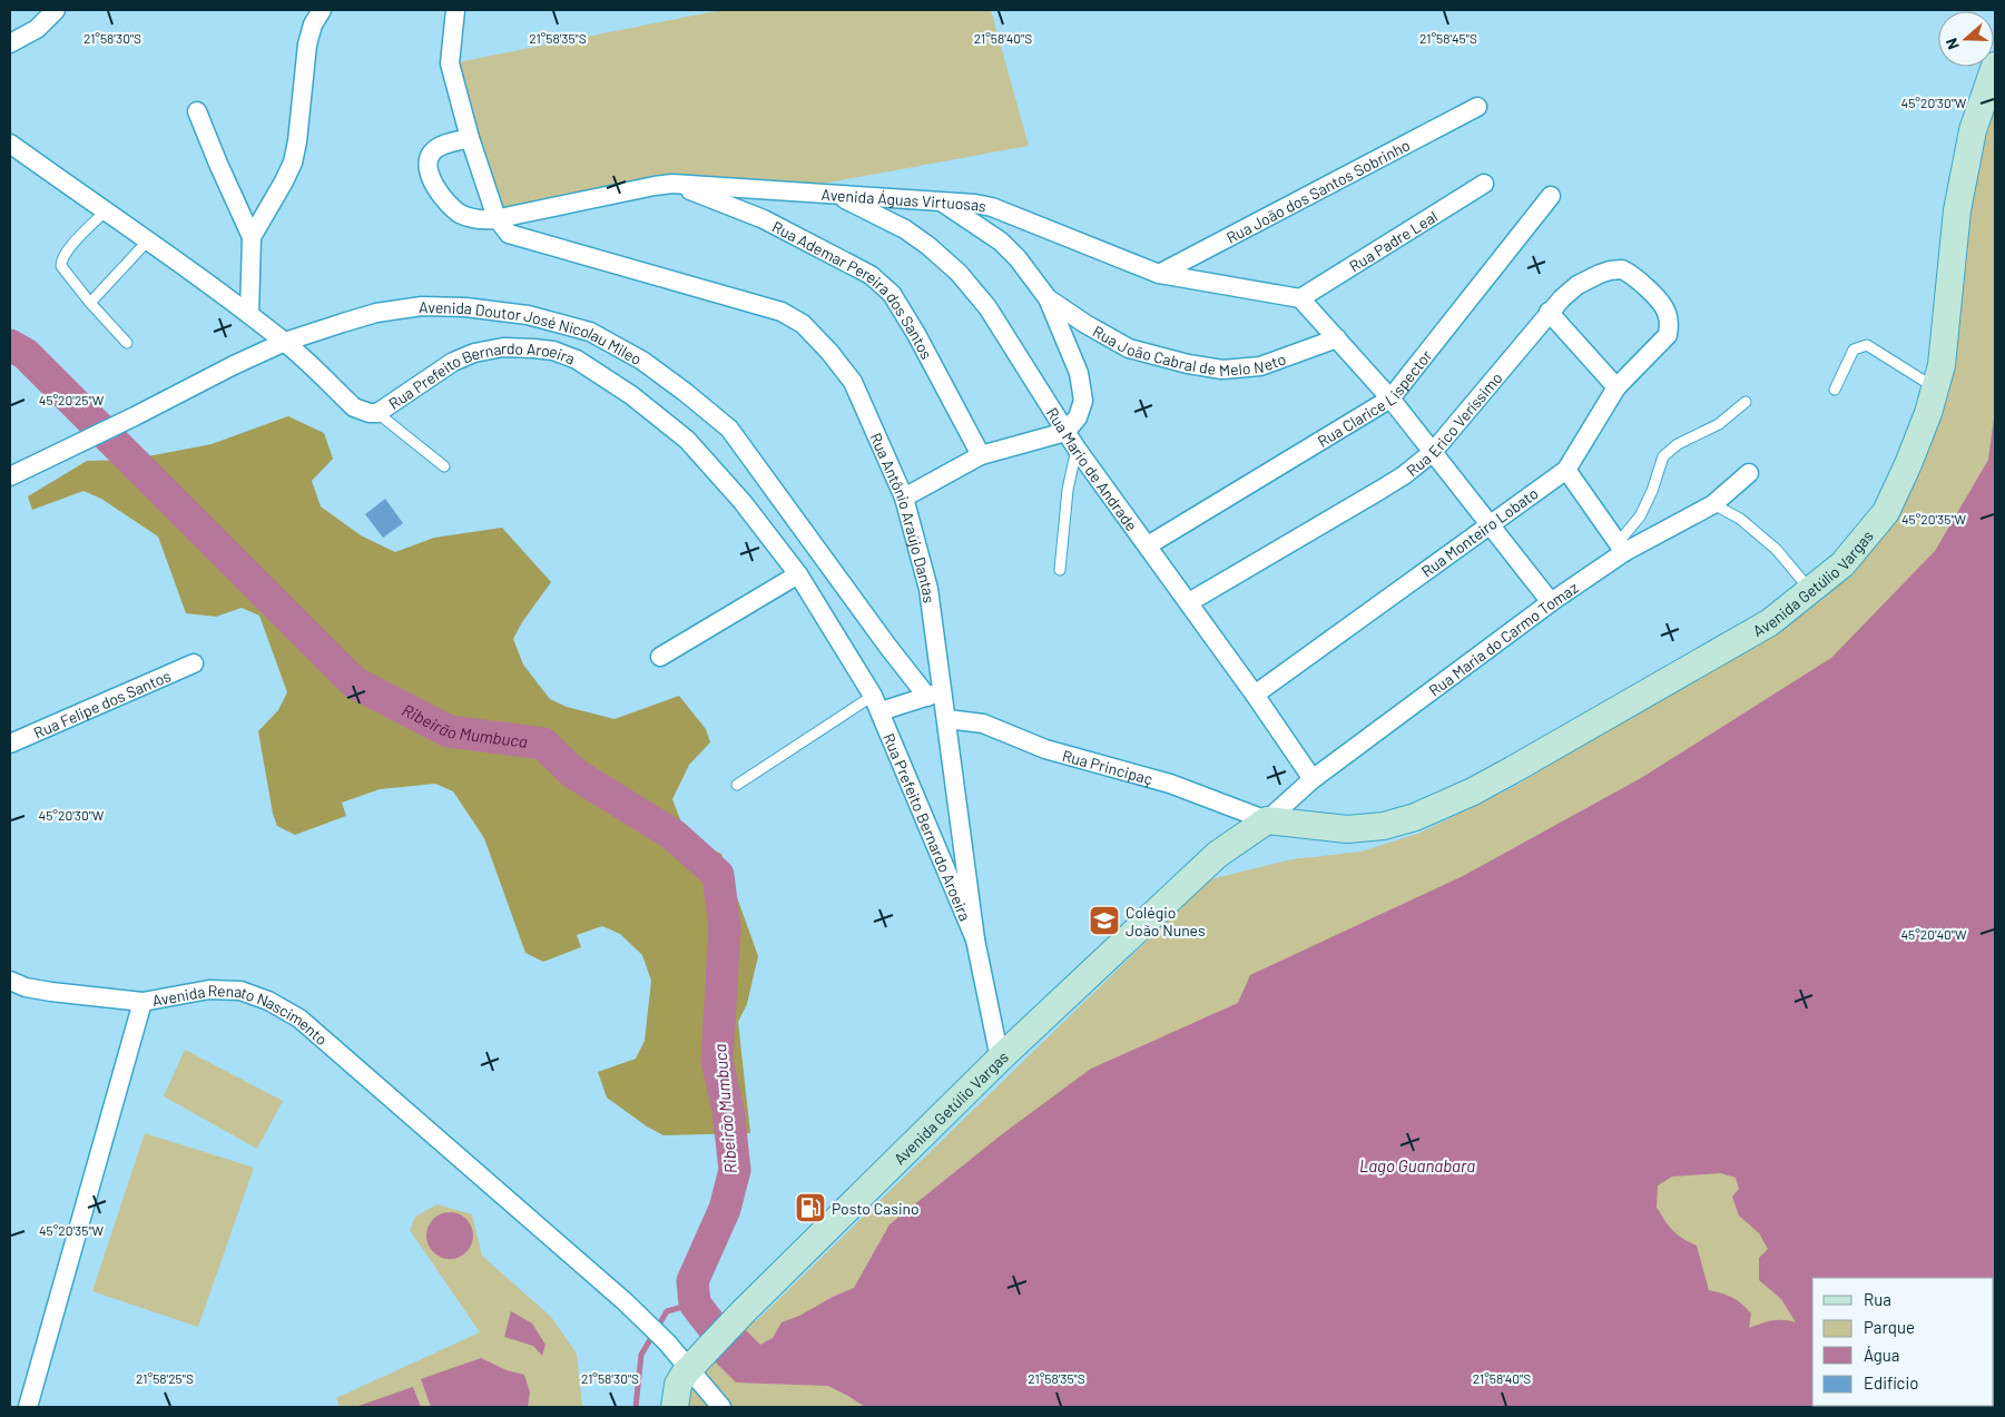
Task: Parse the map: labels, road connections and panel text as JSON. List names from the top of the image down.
{
  "streets": {
    "main road": ["Avenida Getúlio Vargas"],
    "street": [
      "Rua João dos Santos Sobrinho",
      "Avenida Águas Virtuosas",
      "Rua Padre Leal",
      "Rua Ademar Pereira dos Santos",
      "Avenida Doutor José Nicolau Mileo",
      "Rua João Cabral de Melo Neto",
      "Rua Prefeito Bernardo Aroeira",
      "Rua Clarice Lispector",
      "Rua Erico Veríssimo",
      "Rua Mario de Andrade",
      "Rua Antônio Araújo Dantas",
      "Rua Monteiro Lobato",
      "Rua Maria do Carmo Tomaz",
      "Rua Felipe dos Santos",
      "Rua Principaç",
      "Avenida Renato Nascimento"
    ]
  },
  "crossings": [
    ["Rua João dos Santos Sobrinho", "Avenida Águas Virtuosas"],
    ["Avenida Águas Virtuosas", "Rua Padre Leal"],
    ["Avenida Águas Virtuosas", "Rua Ademar Pereira dos Santos"],
    ["Avenida Águas Virtuosas", "Rua Mario de Andrade"],
    ["Avenida Águas Virtuosas", "Rua Antônio Araújo Dantas"],
    ["Avenida Doutor José Nicolau Mileo", "Rua Prefeito Bernardo Aroeira"],
    ["Avenida Doutor José Nicolau Mileo", "Rua Antônio Araújo Dantas"],
    ["Rua Prefeito Bernardo Aroeira", "Rua Antônio Araújo Dantas"],
    ["Rua Clarice Lispector", "Rua Mario de Andrade"],
    ["Rua Erico Veríssimo", "Rua Mario de Andrade"],
    ["Rua Erico Veríssimo", "Rua Monteiro Lobato"],
    ["Rua Mario de Andrade", "Rua Monteiro Lobato"],
    ["Rua Mario de Andrade", "Rua Maria do Carmo Tomaz"],
    ["Rua Antônio Araújo Dantas", "Avenida Getúlio Vargas"],
    ["Rua Antônio Araújo Dantas", "Rua Principaç"],
    ["Avenida Getúlio Vargas", "Rua Maria do Carmo Tomaz"],
    ["Avenida Getúlio Vargas", "Rua Principaç"],
    ["Avenida Getúlio Vargas", "Avenida Renato Nascimento"],
    ["Rua Maria do Carmo Tomaz", "Rua Principaç"]
  ],
  "water": ["Ribeirão Mumbuca", "Lago Guanabara"],
  "places": {
    "school or university": ["Colégio João Nunes"],
    "fuel station": ["Posto Casino"]
  },
  "legend": [
    "Rua",
    "Parque",
    "Água",
    "Edifício"
  ],
  "north": "left",
  "coordinates": [
    "21°58'30\"S",
    "21°58'35\"S",
    "21°58'40\"S",
    "21°58'45\"S",
    "45°20'30\"W",
    "45°20'25\"W",
    "45°20'35\"W",
    "45°20'40\"W",
    "21°58'25\"S"
  ]
}
